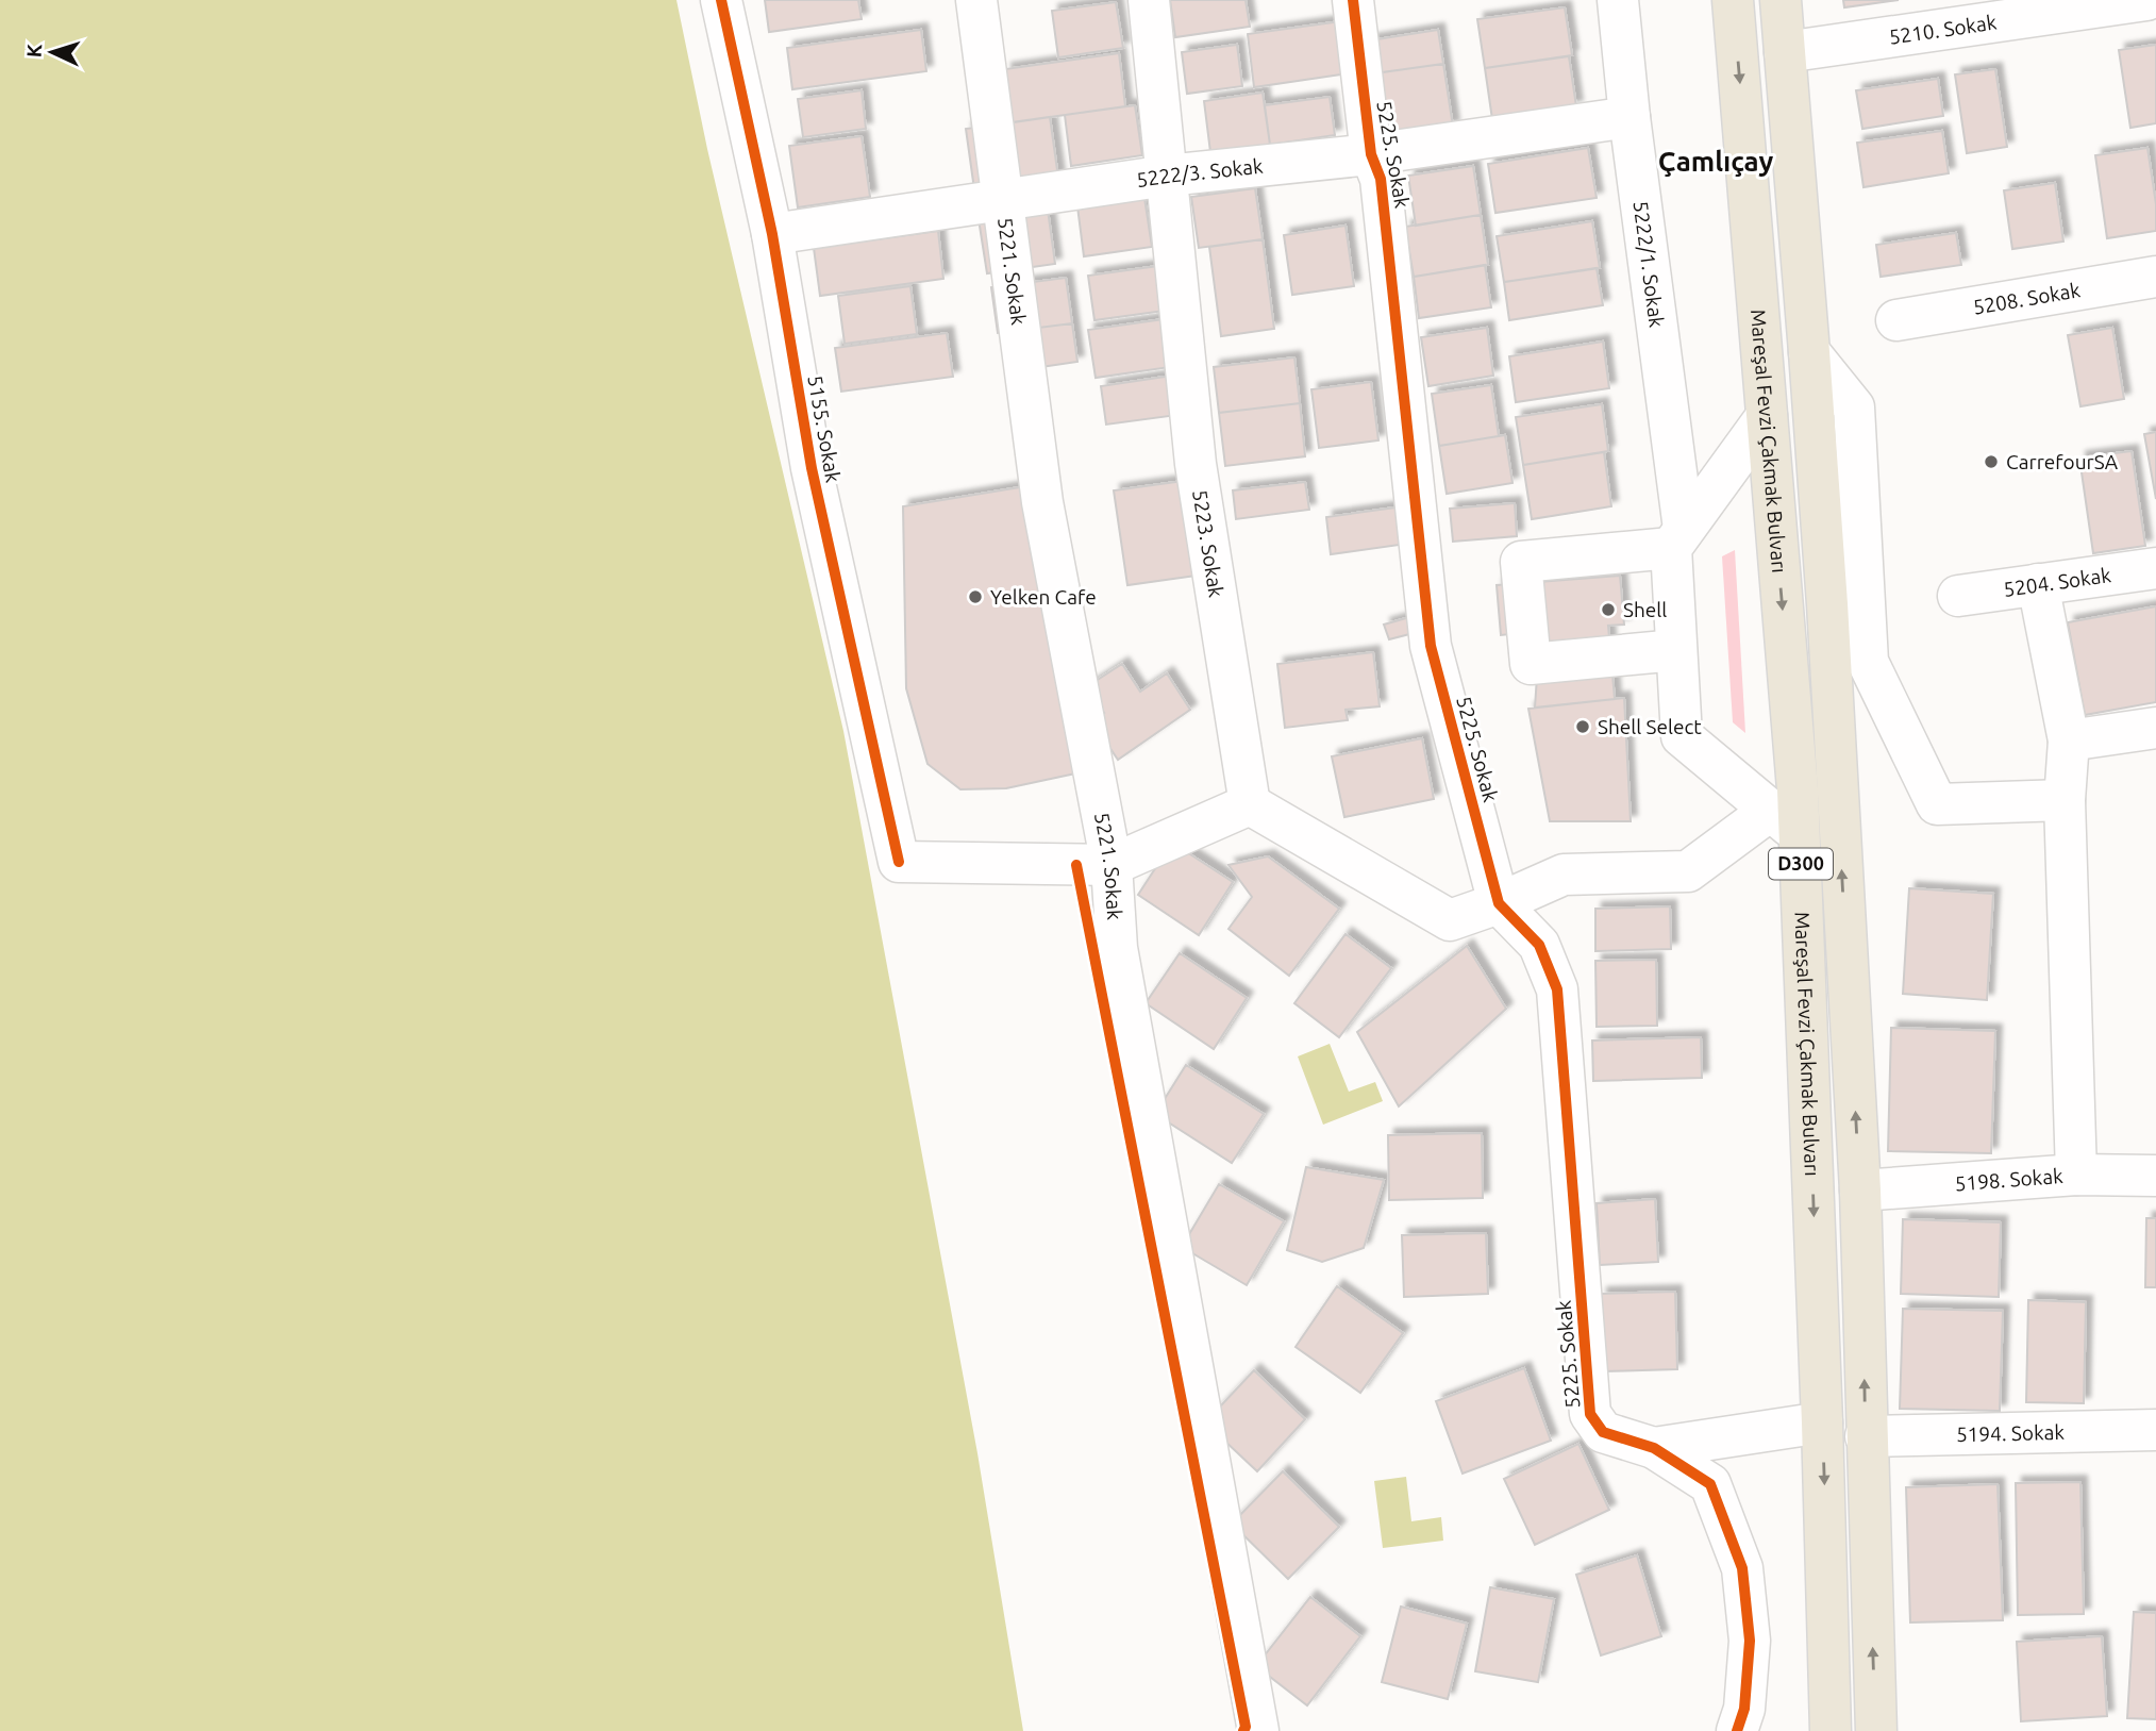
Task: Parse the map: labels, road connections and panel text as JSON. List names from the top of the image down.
{
  "streets": {
    "highway": ["Mareşal Fevzi Çakmak Bulvarı", "D300"],
    "street": [
      "5210. Sokak",
      "5225. Sokak",
      "5222/3. Sokak",
      "5222/1. Sokak",
      "5221. Sokak",
      "5208. Sokak",
      "5155. Sokak",
      "5223. Sokak",
      "5204. Sokak",
      "5198. Sokak",
      "5194. Sokak"
    ]
  },
  "crossings": [
    ["5210. Sokak", "Mareşal Fevzi Çakmak Bulvarı"],
    ["5225. Sokak", "5222/3. Sokak"],
    ["5222/3. Sokak", "5222/1. Sokak"],
    ["5222/3. Sokak", "5221. Sokak"],
    ["5222/3. Sokak", "5155. Sokak"],
    ["5222/3. Sokak", "5223. Sokak"],
    ["5222/1. Sokak", "Mareşal Fevzi Çakmak Bulvarı"],
    ["5221. Sokak", "5155. Sokak"],
    ["Mareşal Fevzi Çakmak Bulvarı", "5198. Sokak"],
    ["Mareşal Fevzi Çakmak Bulvarı", "5194. Sokak"]
  ],
  "districts": ["Çamlıçay"],
  "places": [
    "CarrefourSA",
    "Yelken Cafe",
    "Shell",
    "Shell Select"
  ],
  "north": "left"
}
